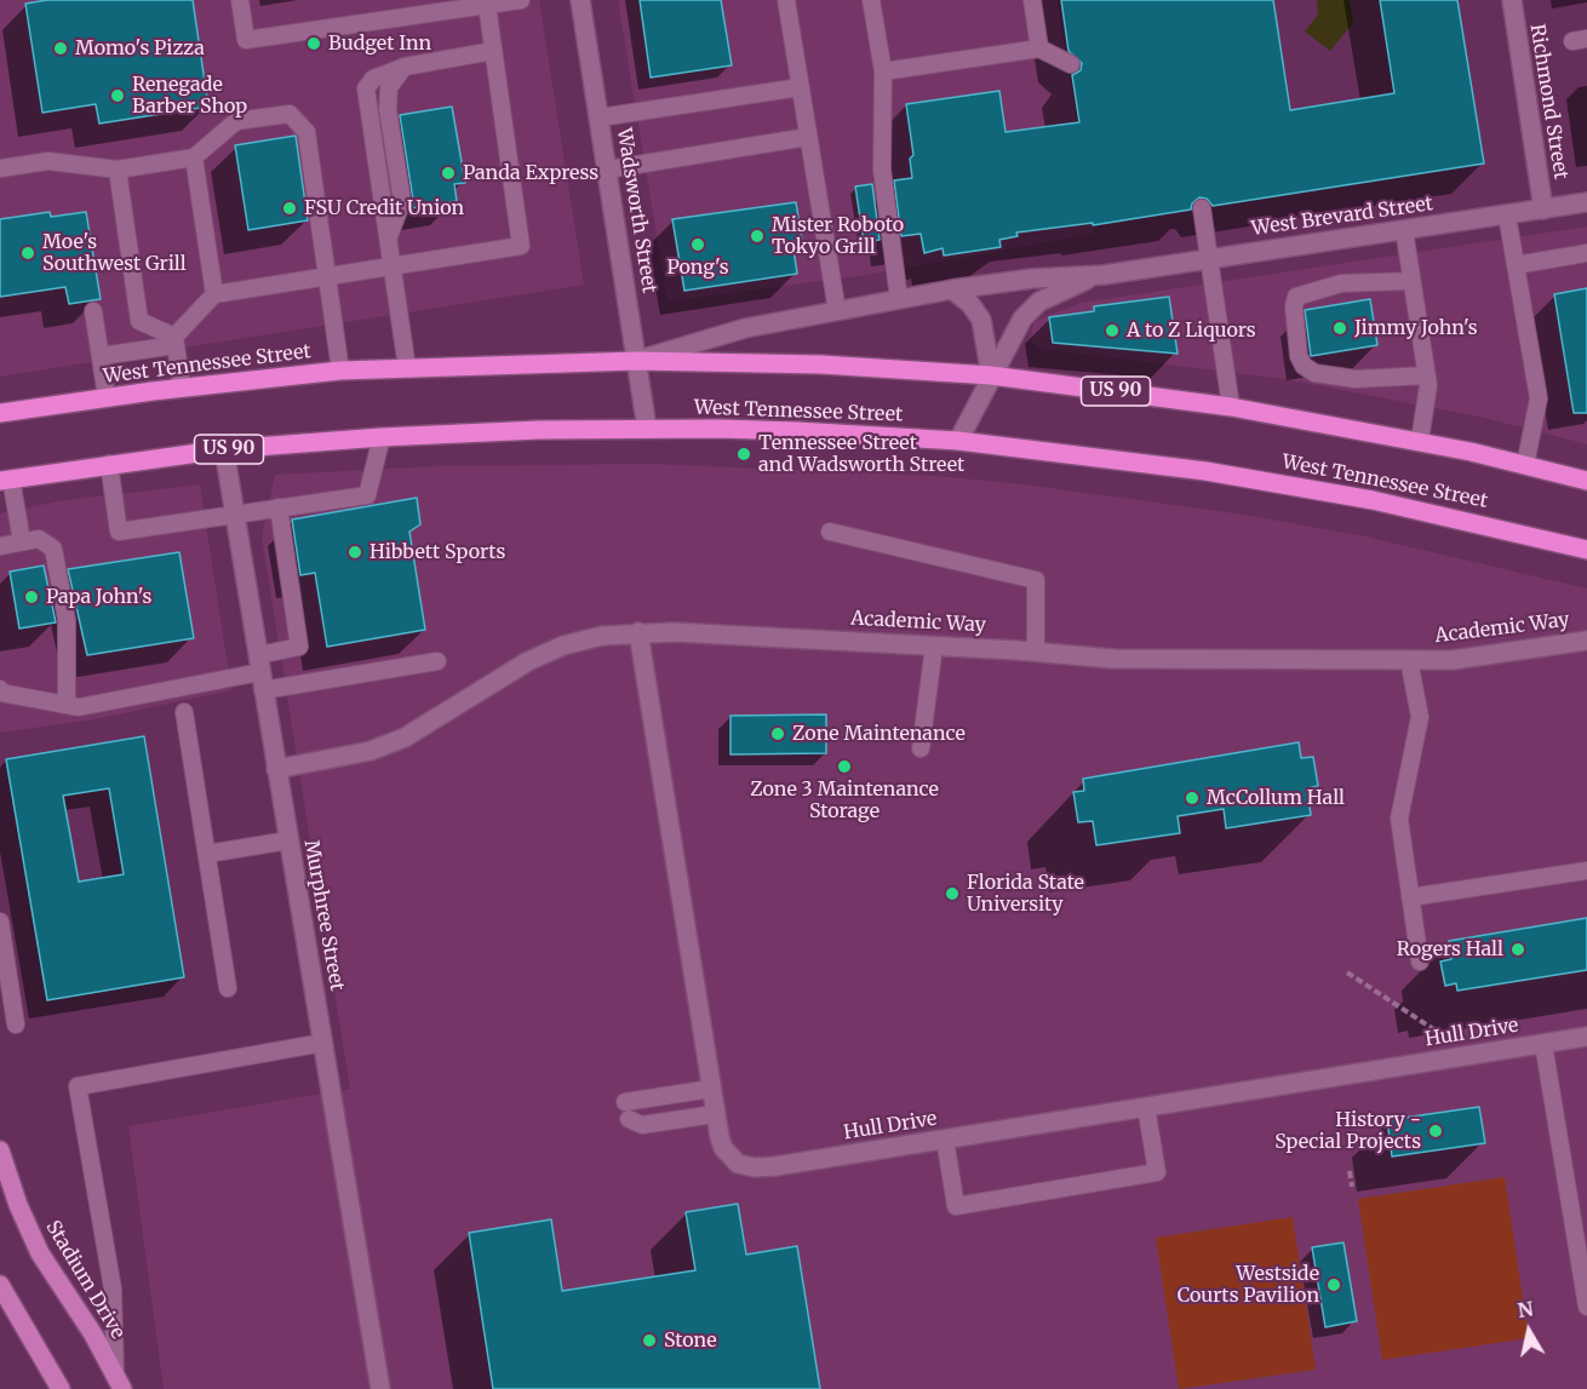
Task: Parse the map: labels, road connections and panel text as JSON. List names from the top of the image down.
{
  "streets": {
    "main road": ["West Tennessee Street", "US 90", "Stadium Drive"],
    "street": [
      "Richmond Street",
      "Wadsworth Street",
      "West Brevard Street",
      "Academic Way",
      "Murphree Street",
      "Hull Drive"
    ]
  },
  "crossings": [
    ["Richmond Street", "West Brevard Street"],
    ["Wadsworth Street", "West Brevard Street"],
    ["Wadsworth Street", "West Tennessee Street"],
    ["West Brevard Street", "West Tennessee Street"],
    ["West Tennessee Street", "Murphree Street"],
    ["Academic Way", "Murphree Street"],
    ["Academic Way", "Hull Drive"]
  ],
  "places": [
    "Budget Inn",
    "Momo's Pizza",
    "Renegade Barber Shop",
    "Panda Express",
    "FSU Credit Union",
    "Mister Roboto Tokyo Grill",
    "Pong's",
    "Moe's Southwest Grill",
    "Jimmy John's",
    "A to Z Liquors",
    "Tennessee Street and Wadsworth Street",
    "Hibbett Sports",
    "Papa John's",
    "Zone Maintenance",
    "Zone 3 Maintenance Storage",
    "McCollum Hall",
    "Florida State University",
    "Rogers Hall",
    "History - Special Projects",
    "Westside Courts Pavilion",
    "Stone"
  ],
  "north": "top"
}
